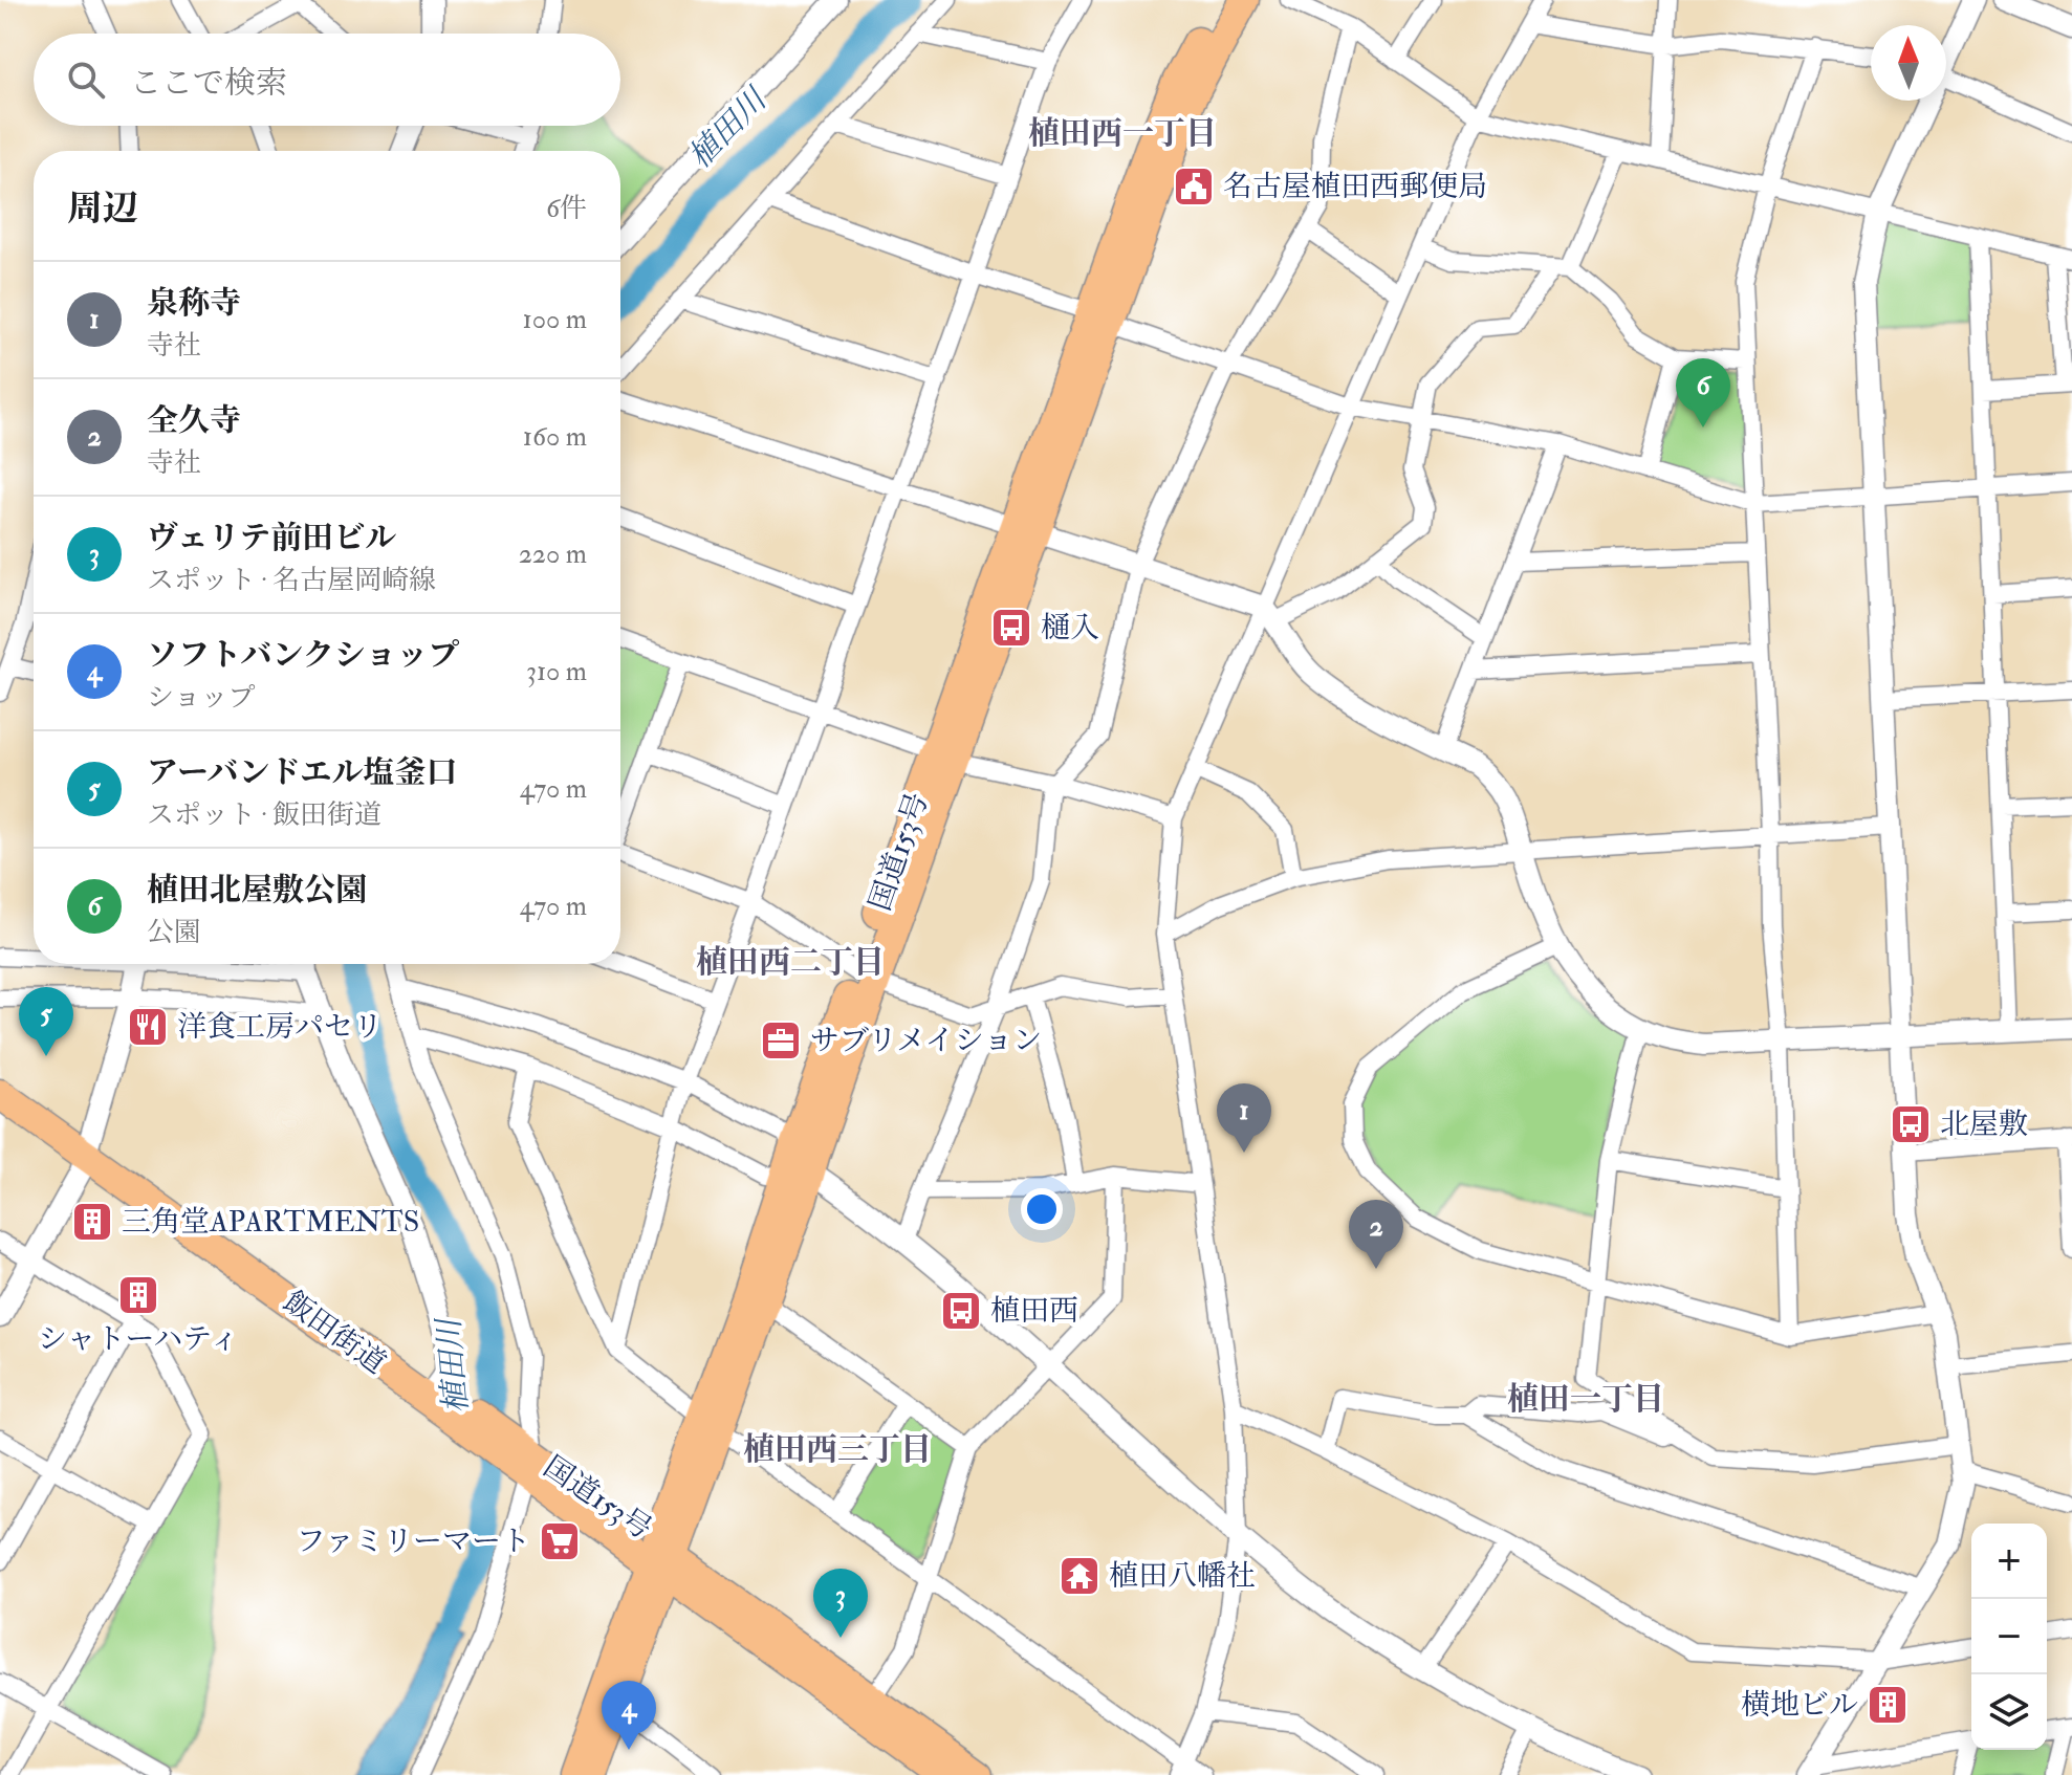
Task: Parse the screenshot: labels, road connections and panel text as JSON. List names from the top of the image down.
{
  "streets": {
    "highway": ["国道153号", "飯田街道"]
  },
  "crossings": [
    ["国道153号", "飯田街道"]
  ],
  "districts": [
    "植田西一丁目",
    "植田西二丁目",
    "植田一丁目",
    "植田西三丁目"
  ],
  "water": ["植田川"],
  "places": {
    "public building": ["名古屋植田西郵便局"],
    "bus stop": ["樋入", "北屋敷", "植田西"],
    "restaurant": ["洋食工房パセリ"],
    "office": ["サブリメイション"],
    "building": ["三角堂APARTMENTS", "シャトーハティ", "横地ビル"],
    "supermarket": ["ファミリーマート"],
    "temple": ["植田八幡社"]
  },
  "north": "top",
  "page": {
    "search": "ここで検索",
    "heading": ["周辺", "6件"],
    "list": [
      {
        "mark": "1",
        "name": "泉称寺",
        "note": "寺社",
        "value": "100 m"
      },
      {
        "mark": "2",
        "name": "全久寺",
        "note": "寺社",
        "value": "160 m"
      },
      {
        "mark": "3",
        "name": "ヴェリテ前田ビル",
        "note": "スポット · 名古屋岡崎線",
        "value": "220 m"
      },
      {
        "mark": "4",
        "name": "ソフトバンクショップ",
        "note": "ショップ",
        "value": "310 m"
      },
      {
        "mark": "5",
        "name": "アーバンドエル塩釜口",
        "note": "スポット · 飯田街道",
        "value": "470 m"
      },
      {
        "mark": "6",
        "name": "植田北屋敷公園",
        "note": "公園",
        "value": "470 m"
      }
    ],
    "pins": [
      "6",
      "5",
      "1",
      "2",
      "3",
      "4"
    ],
    "map_buttons": ["+", "−"]
  }
}
